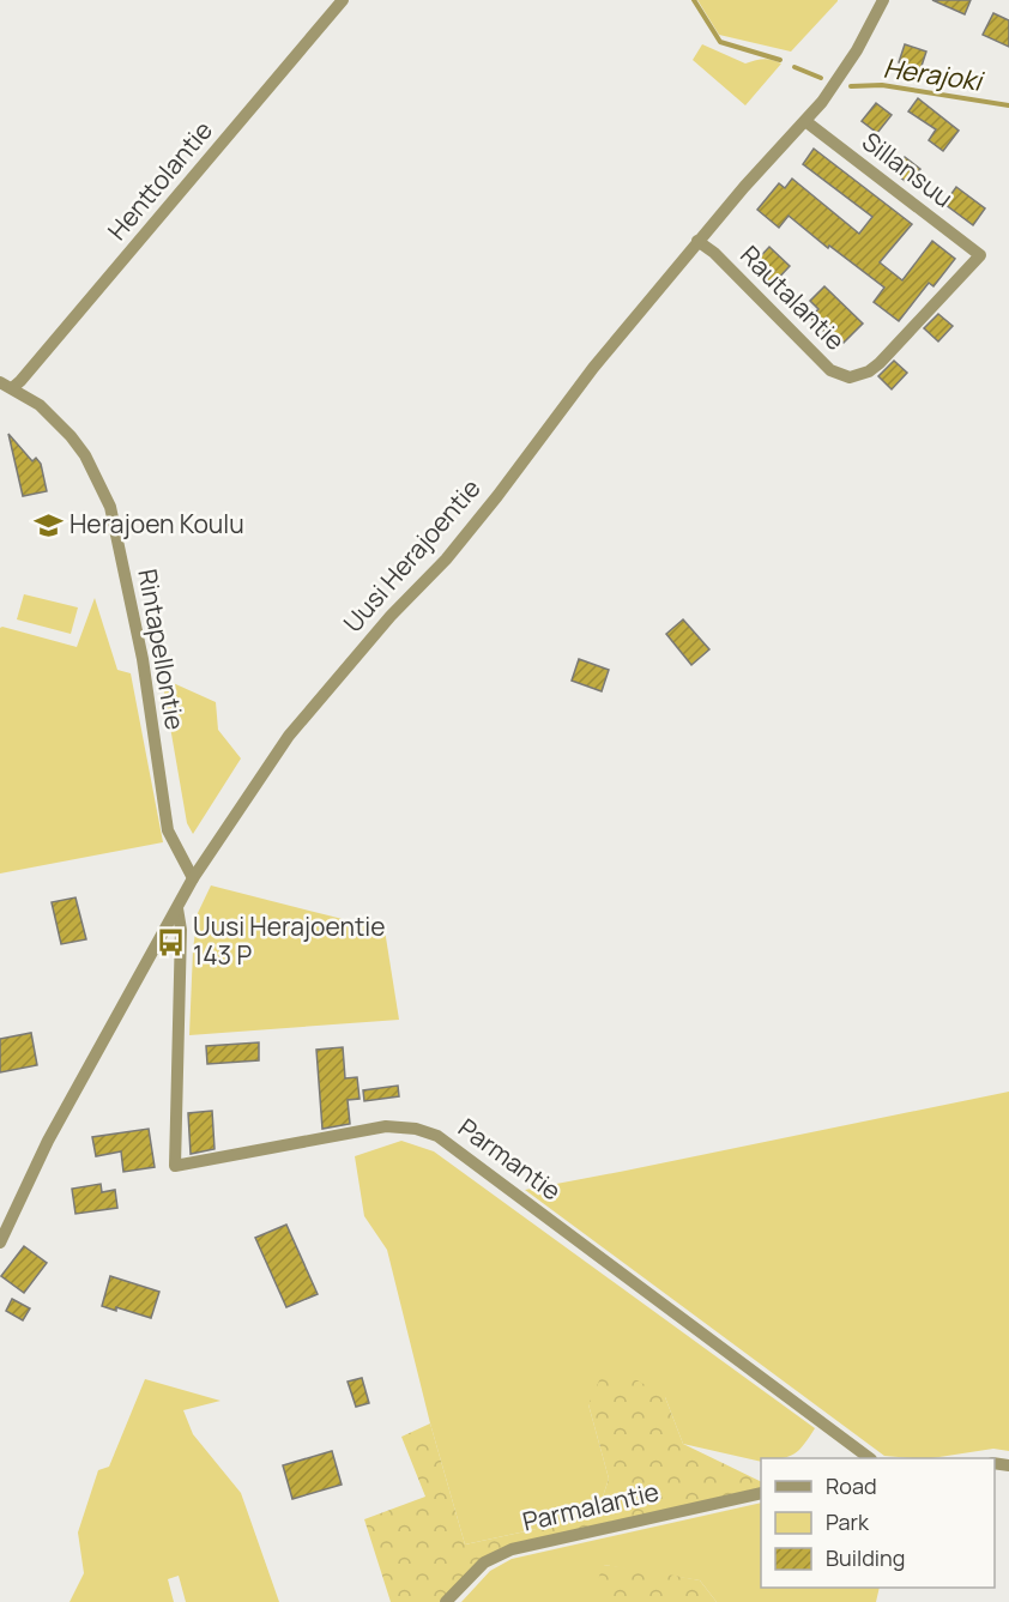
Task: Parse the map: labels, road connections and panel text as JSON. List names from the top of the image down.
{
  "streets": {
    "street": [
      "Sillansuu",
      "Henttolantie",
      "Rautalantie",
      "Uusi Herajoentie",
      "Rintapellontie",
      "Parmantie",
      "Parmalantie"
    ]
  },
  "crossings": [
    ["Sillansuu", "Rautalantie"],
    ["Sillansuu", "Uusi Herajoentie"],
    ["Henttolantie", "Rintapellontie"],
    ["Rautalantie", "Uusi Herajoentie"],
    ["Uusi Herajoentie", "Rintapellontie"],
    ["Uusi Herajoentie", "Parmantie"]
  ],
  "water": ["Herajoki"],
  "places": {
    "school or university": ["Herajoen Koulu"],
    "bus stop": ["Uusi Herajoentie 143 P"]
  },
  "legend": ["Road", "Park", "Building"]
}
